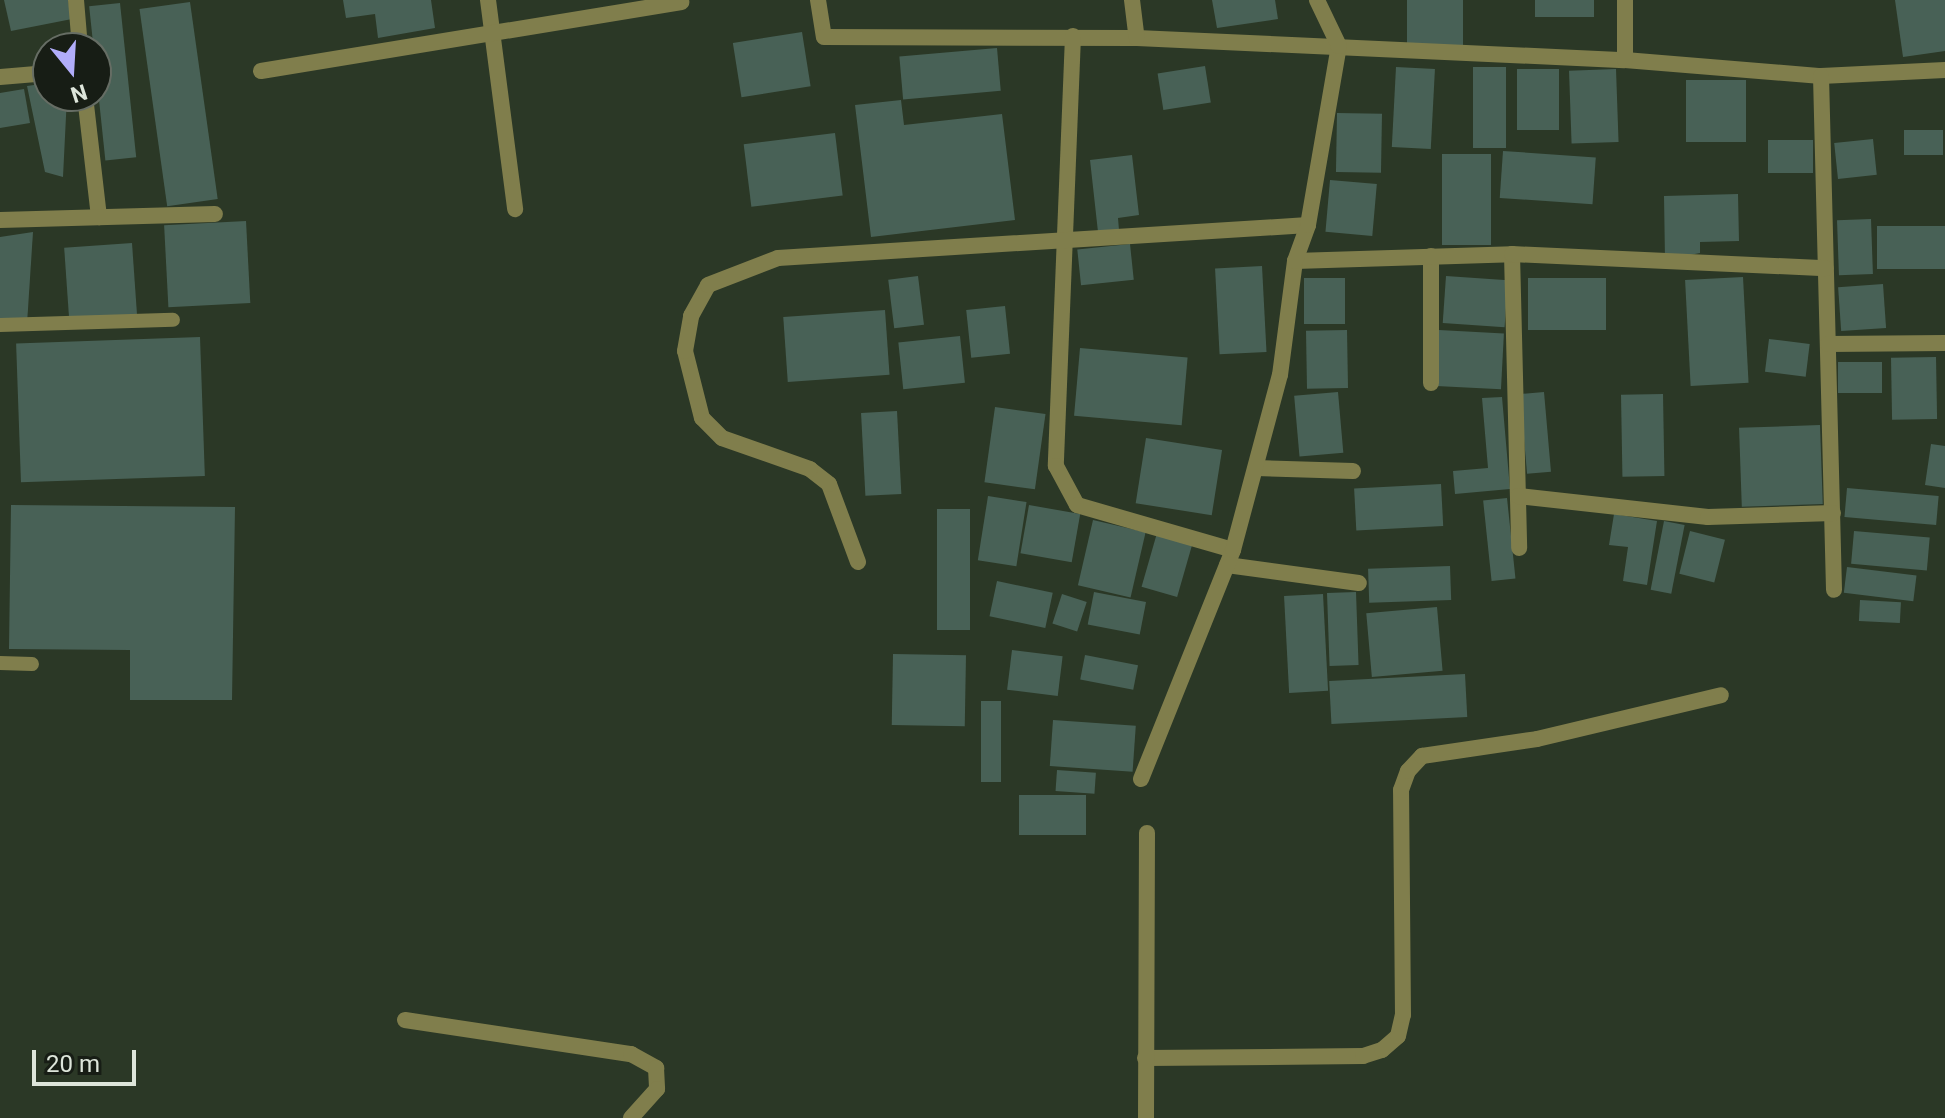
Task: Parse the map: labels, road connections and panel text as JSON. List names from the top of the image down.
{
  "scale_bar": "20 m",
  "north": "bottom"
}
